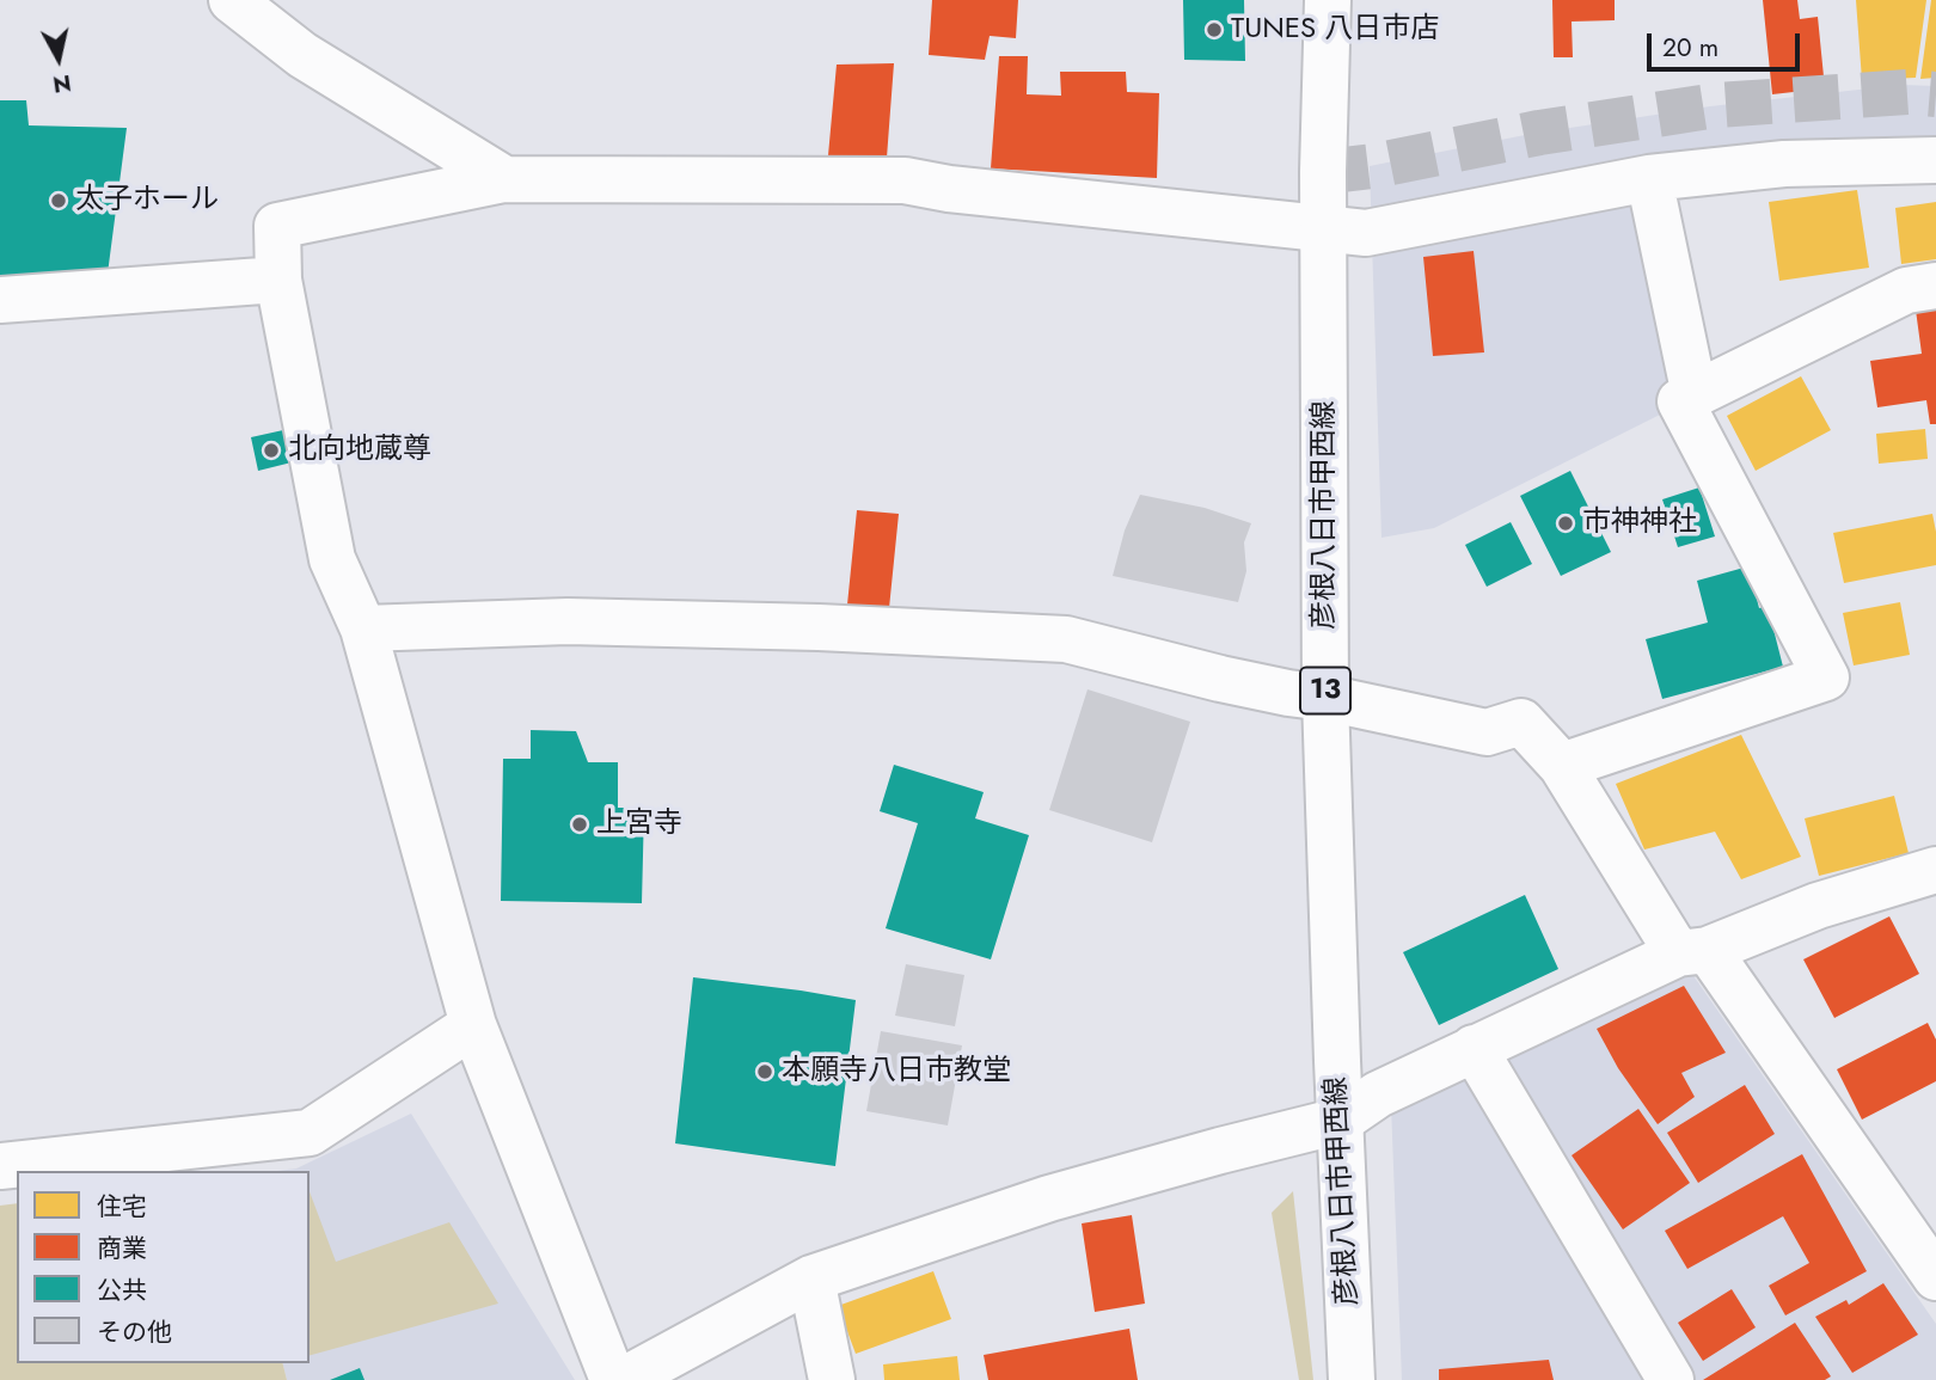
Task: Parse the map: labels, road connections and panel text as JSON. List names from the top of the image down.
{
  "streets": {
    "street": ["彦根八日市甲西線", "13"]
  },
  "places": [
    "TUNES 八日市店",
    "太子ホール",
    "北向地蔵尊",
    "市神神社",
    "上宮寺",
    "本願寺八日市教堂"
  ],
  "legend": [
    "住宅",
    "商業",
    "公共",
    "その他"
  ],
  "scale_bar": "20 m",
  "north": "bottom"
}
